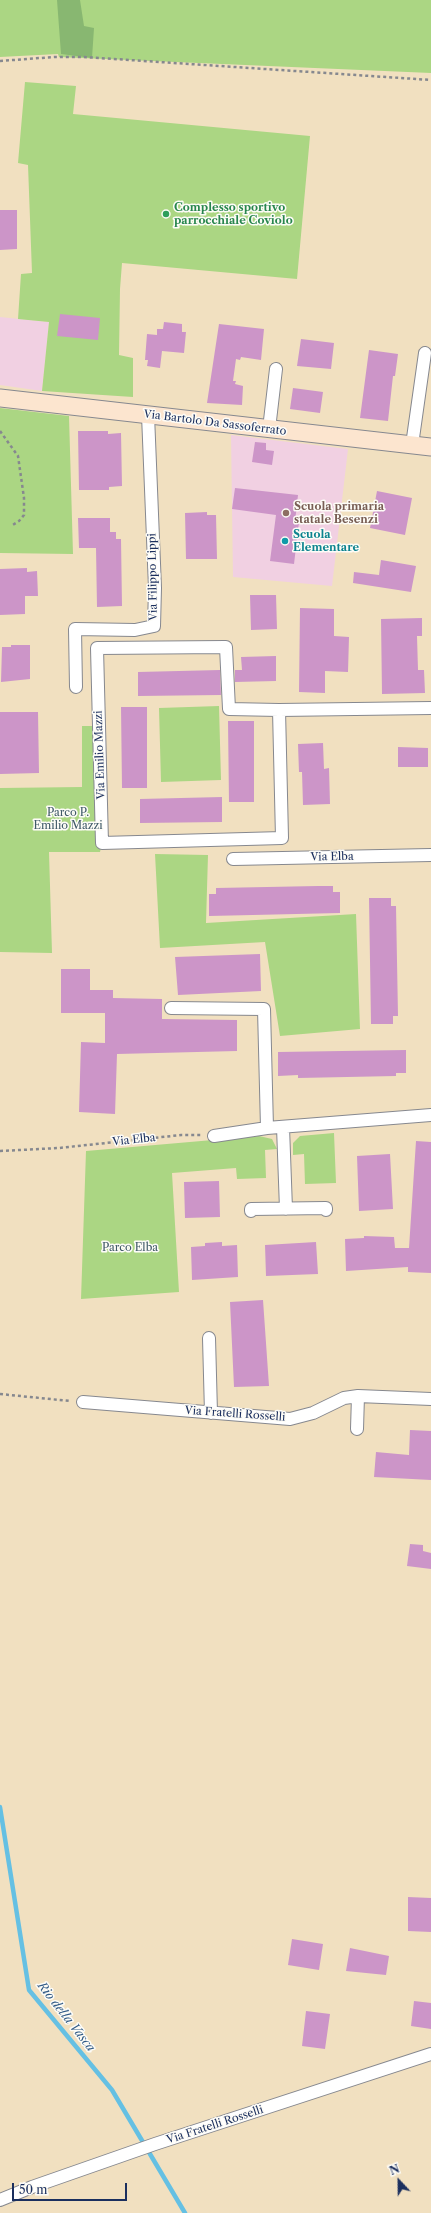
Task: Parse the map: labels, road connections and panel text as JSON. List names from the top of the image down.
{
  "streets": {
    "street": [
      "Via Bartolo Da Sassoferrato",
      "Via Filippo Lippi",
      "Via Emilio Mazzi",
      "Via Elba",
      "Via Fratelli Rosselli"
    ]
  },
  "crossings": [
    ["Via Bartolo Da Sassoferrato", "Via Filippo Lippi"]
  ],
  "water": ["Rio della Vasca"],
  "parks": ["Parco P. Emilio Mazzi", "Parco Elba"],
  "places": ["Complesso sportivo parrocchiale Coviolo", "Scuola primaria statale Besenzi", "Scuola Elementare"],
  "scale_bar": "50 m",
  "north": "top"
}
